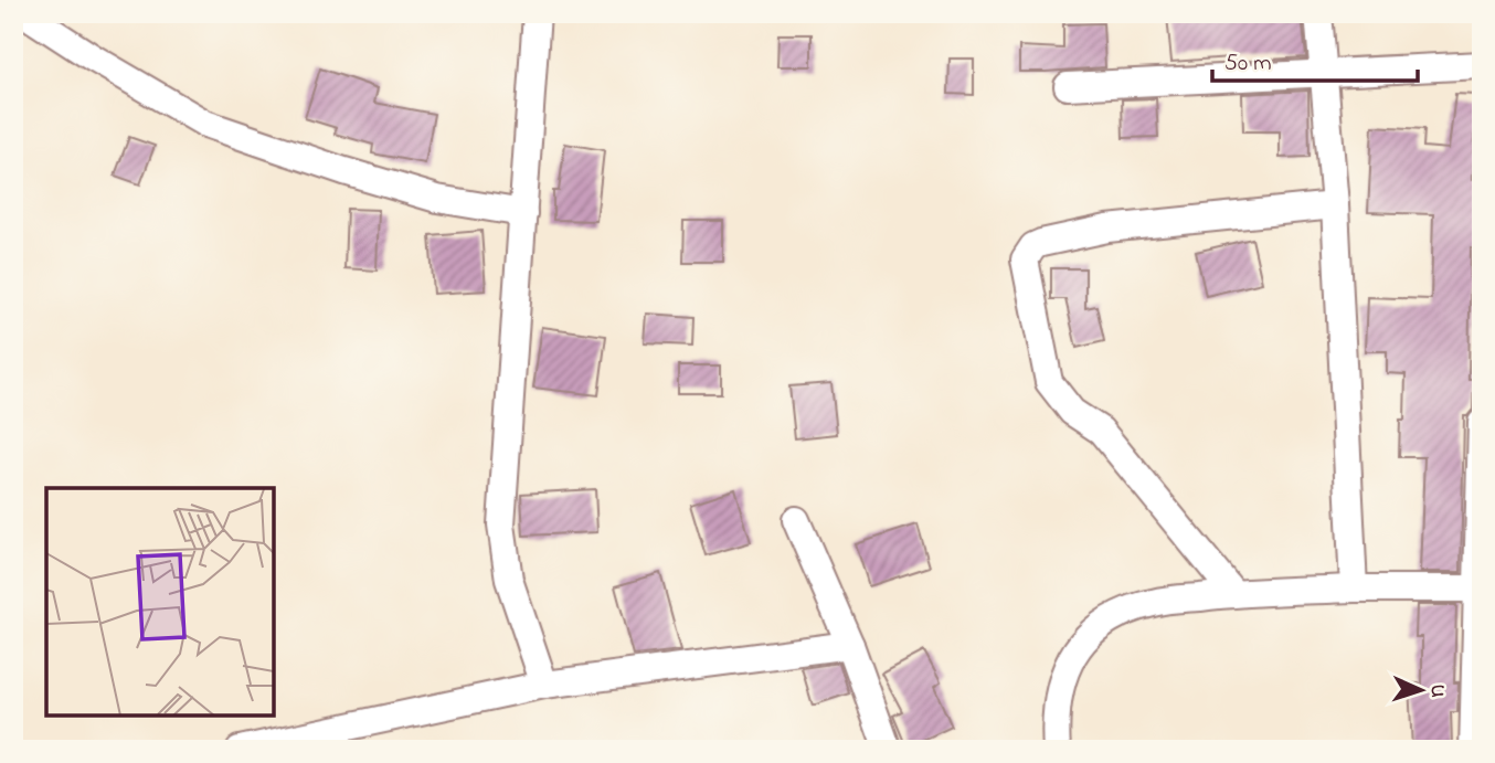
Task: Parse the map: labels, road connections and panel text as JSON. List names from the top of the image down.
{
  "scale_bar": "50 m",
  "north": "right"
}
